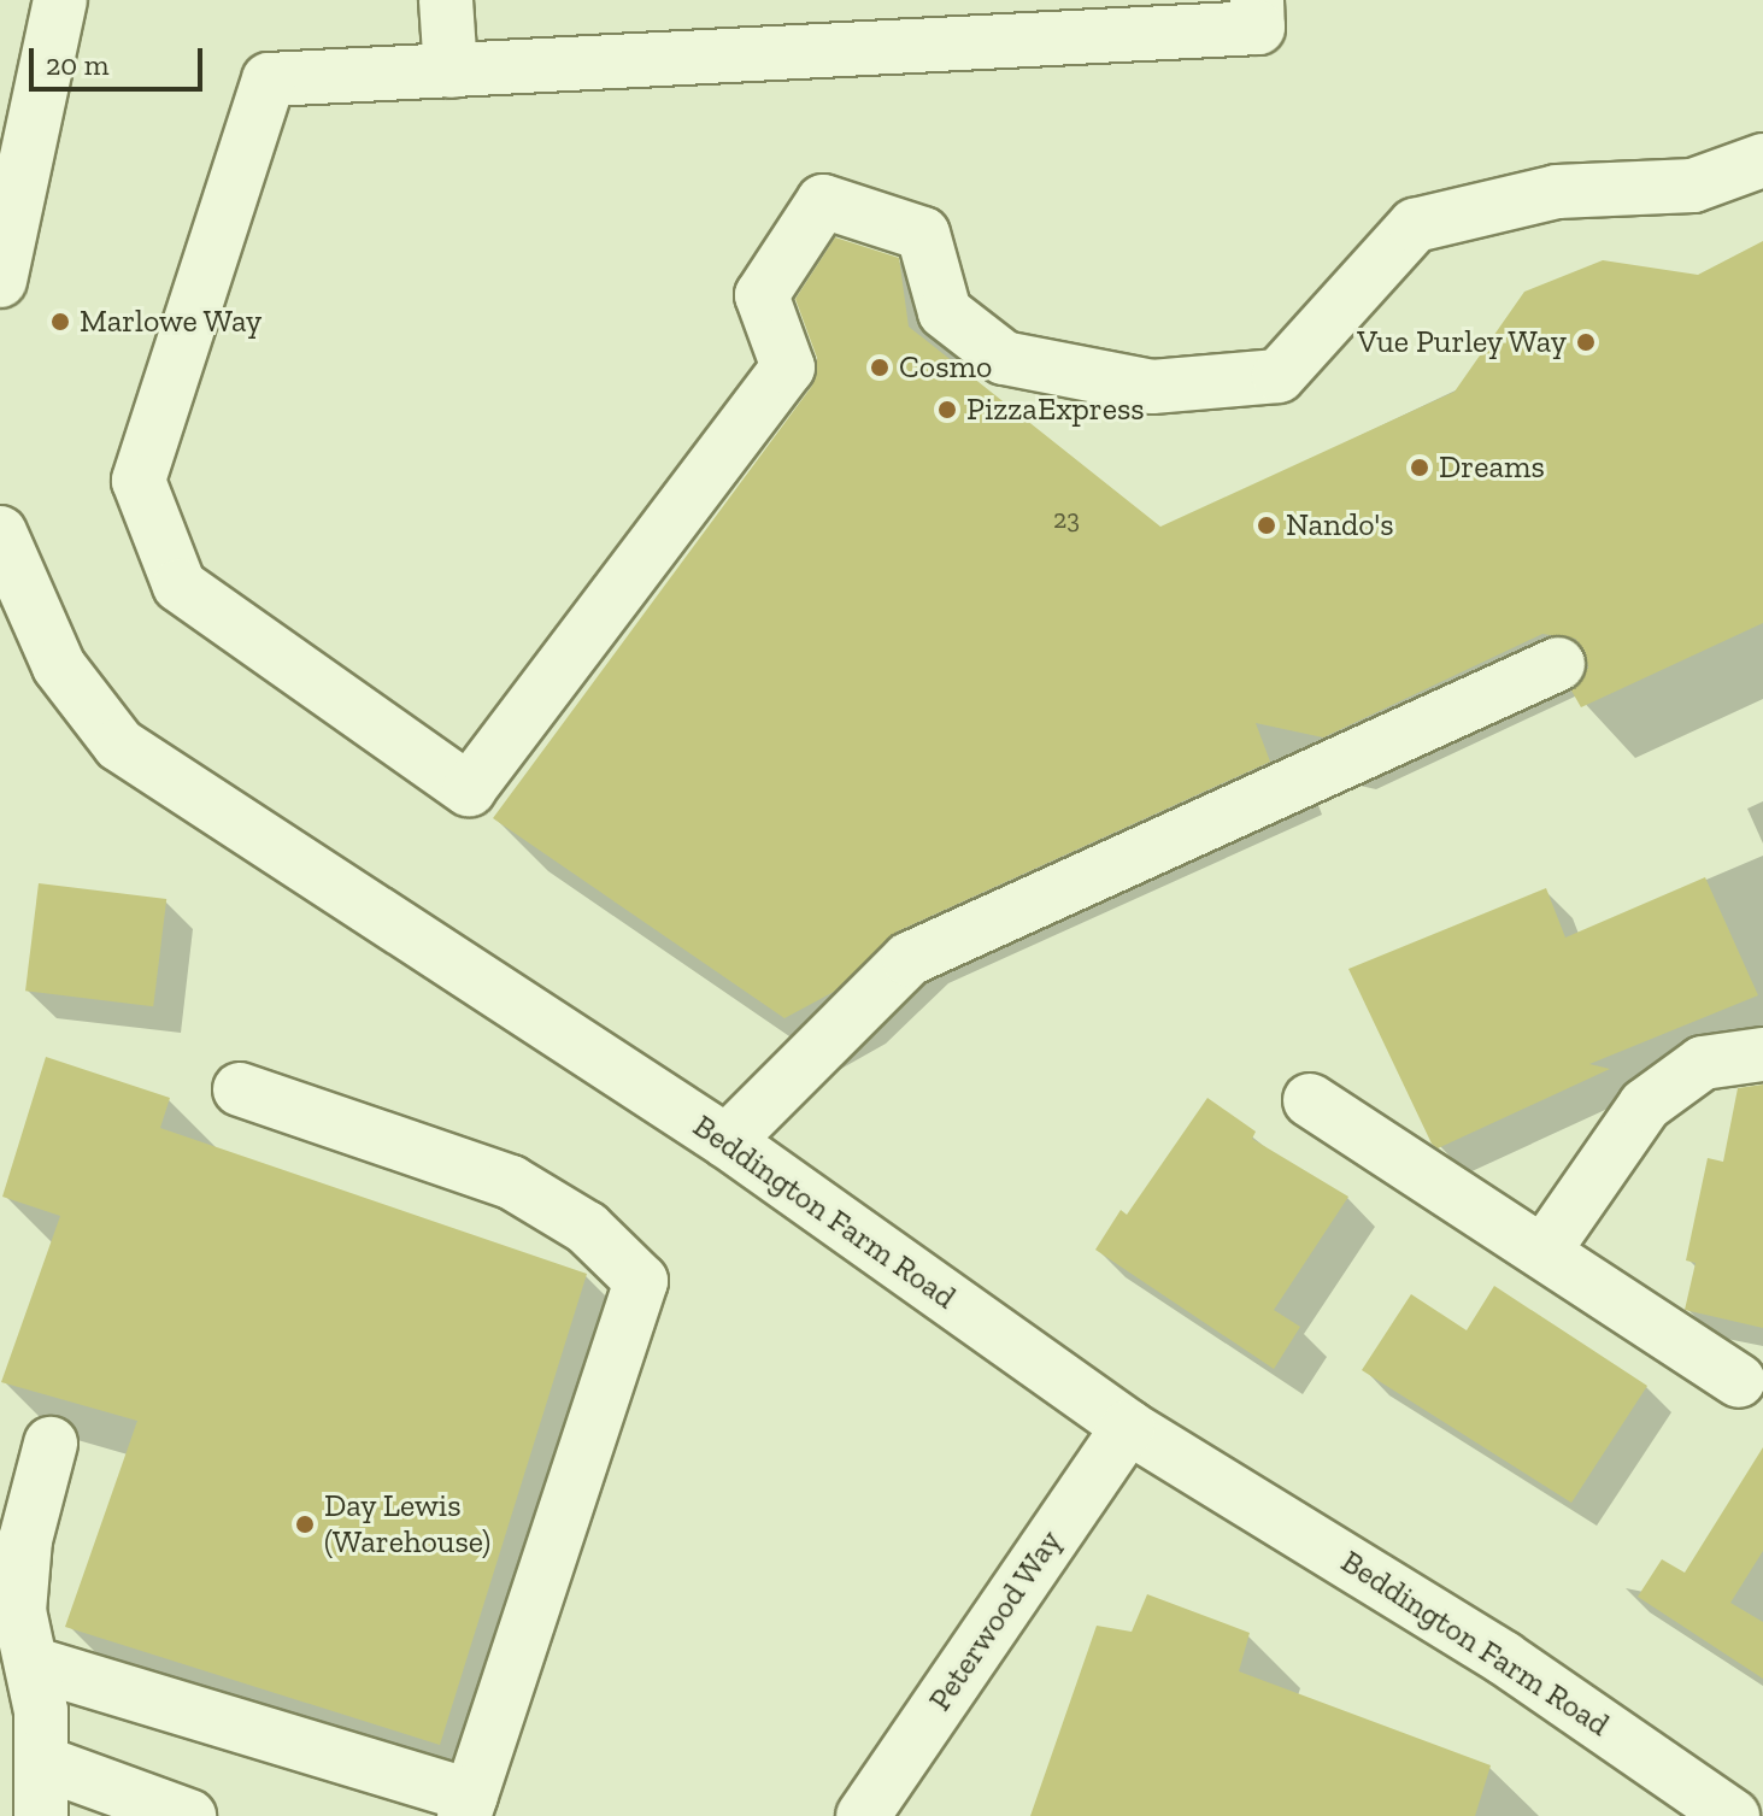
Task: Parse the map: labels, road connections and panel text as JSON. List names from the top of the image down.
{
  "streets": {
    "street": ["Beddington Farm Road", "Peterwood Way"]
  },
  "crossings": [
    ["Beddington Farm Road", "Peterwood Way"]
  ],
  "places": [
    "Marlowe Way",
    "Vue Purley Way",
    "Cosmo",
    "PizzaExpress",
    "Dreams",
    "Nando's",
    "Day Lewis (Warehouse)"
  ],
  "house_numbers": ["23"],
  "scale_bar": "20 m"
}
